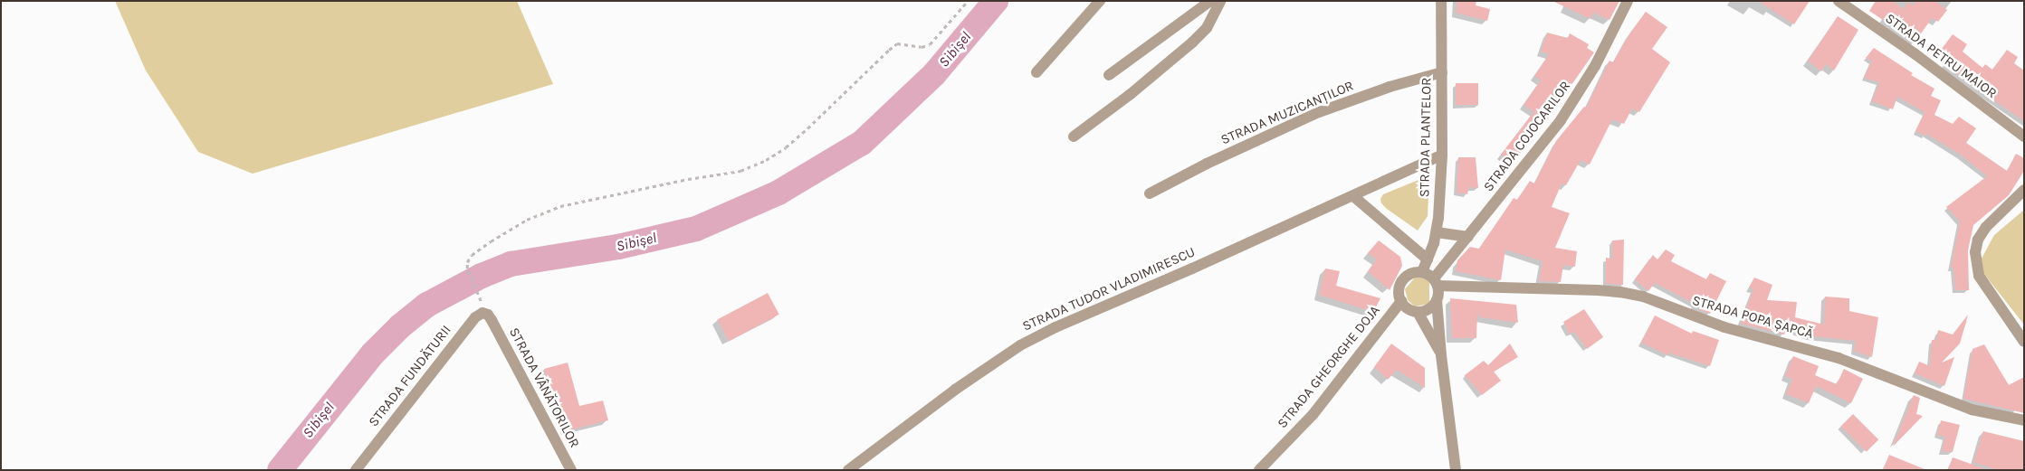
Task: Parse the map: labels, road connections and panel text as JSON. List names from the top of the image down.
{
  "streets": {
    "street": [
      "STRADA PETRU MAIOR",
      "STRADA MUZICANȚILOR",
      "STRADA COJOCARILOR",
      "STRADA PLANTELOR",
      "STRADA TUDOR VLADIMIRESCU",
      "STRADA POPA ȘAPCĂ",
      "STRADA GHEORGHE DOJA",
      "STRADA FUNDĂTURII",
      "STRADA VÂNĂTORILOR"
    ]
  },
  "crossings": [
    ["STRADA MUZICANȚILOR", "STRADA PLANTELOR"],
    ["STRADA COJOCARILOR", "STRADA PLANTELOR"],
    ["STRADA COJOCARILOR", "STRADA POPA ȘAPCĂ"],
    ["STRADA COJOCARILOR", "STRADA GHEORGHE DOJA"],
    ["STRADA PLANTELOR", "STRADA TUDOR VLADIMIRESCU"],
    ["STRADA PLANTELOR", "STRADA POPA ȘAPCĂ"],
    ["STRADA PLANTELOR", "STRADA GHEORGHE DOJA"],
    ["STRADA POPA ȘAPCĂ", "STRADA GHEORGHE DOJA"],
    ["STRADA FUNDĂTURII", "STRADA VÂNĂTORILOR"]
  ],
  "water": ["Sibișel"]
}
